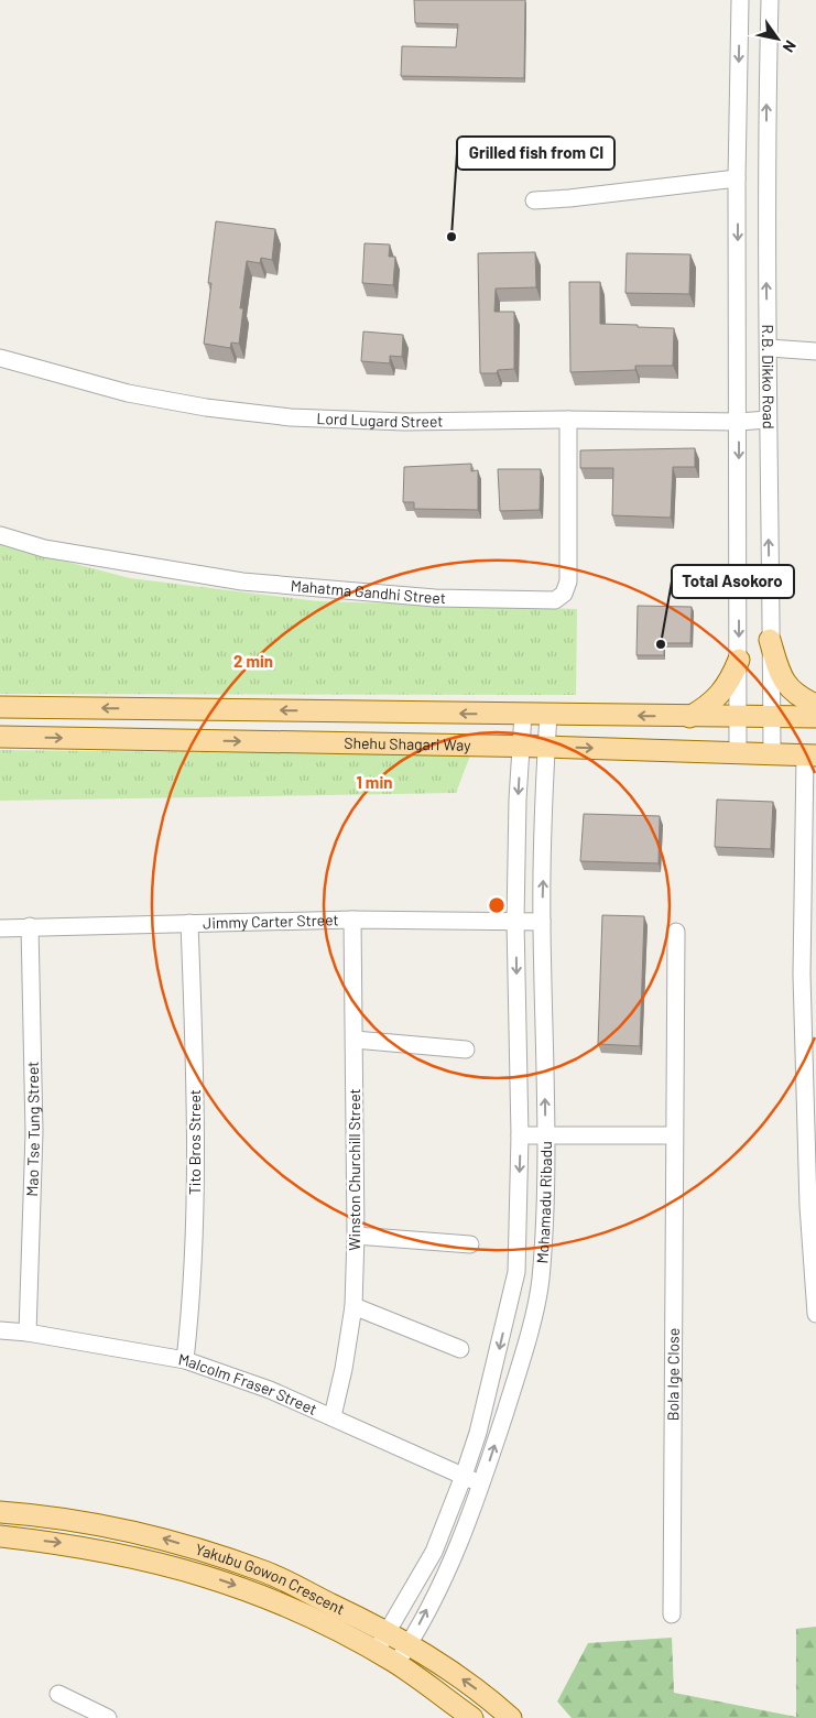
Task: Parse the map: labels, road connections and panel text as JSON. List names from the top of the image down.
{
  "streets": {
    "main road": ["Shehu Shagari Way", "Yakubu Gowon Crescent"],
    "street": [
      "R.B. Dikko Road",
      "Lord Lugard Street",
      "Mahatma Gandhi Street",
      "Jimmy Carter Street",
      "Mao Tse Tung Street",
      "Tito Bros Street",
      "Winston Churchill Street",
      "Mohamadu Ribadu",
      "Bola Ige Close",
      "Malcolm Fraser Street"
    ]
  },
  "crossings": [
    ["R.B. Dikko Road", "Lord Lugard Street"],
    ["R.B. Dikko Road", "Shehu Shagari Way"],
    ["Lord Lugard Street", "Mahatma Gandhi Street"],
    ["Shehu Shagari Way", "Mohamadu Ribadu"],
    ["Jimmy Carter Street", "Mao Tse Tung Street"],
    ["Jimmy Carter Street", "Tito Bros Street"],
    ["Jimmy Carter Street", "Winston Churchill Street"],
    ["Jimmy Carter Street", "Mohamadu Ribadu"],
    ["Mao Tse Tung Street", "Malcolm Fraser Street"],
    ["Tito Bros Street", "Malcolm Fraser Street"],
    ["Winston Churchill Street", "Malcolm Fraser Street"],
    ["Mohamadu Ribadu", "Malcolm Fraser Street"],
    ["Mohamadu Ribadu", "Yakubu Gowon Crescent"]
  ],
  "places": ["Grilled fish from CI", "Total Asokoro"],
  "north": "bottom right",
  "rings": ["2 min", "1 min"]
}
